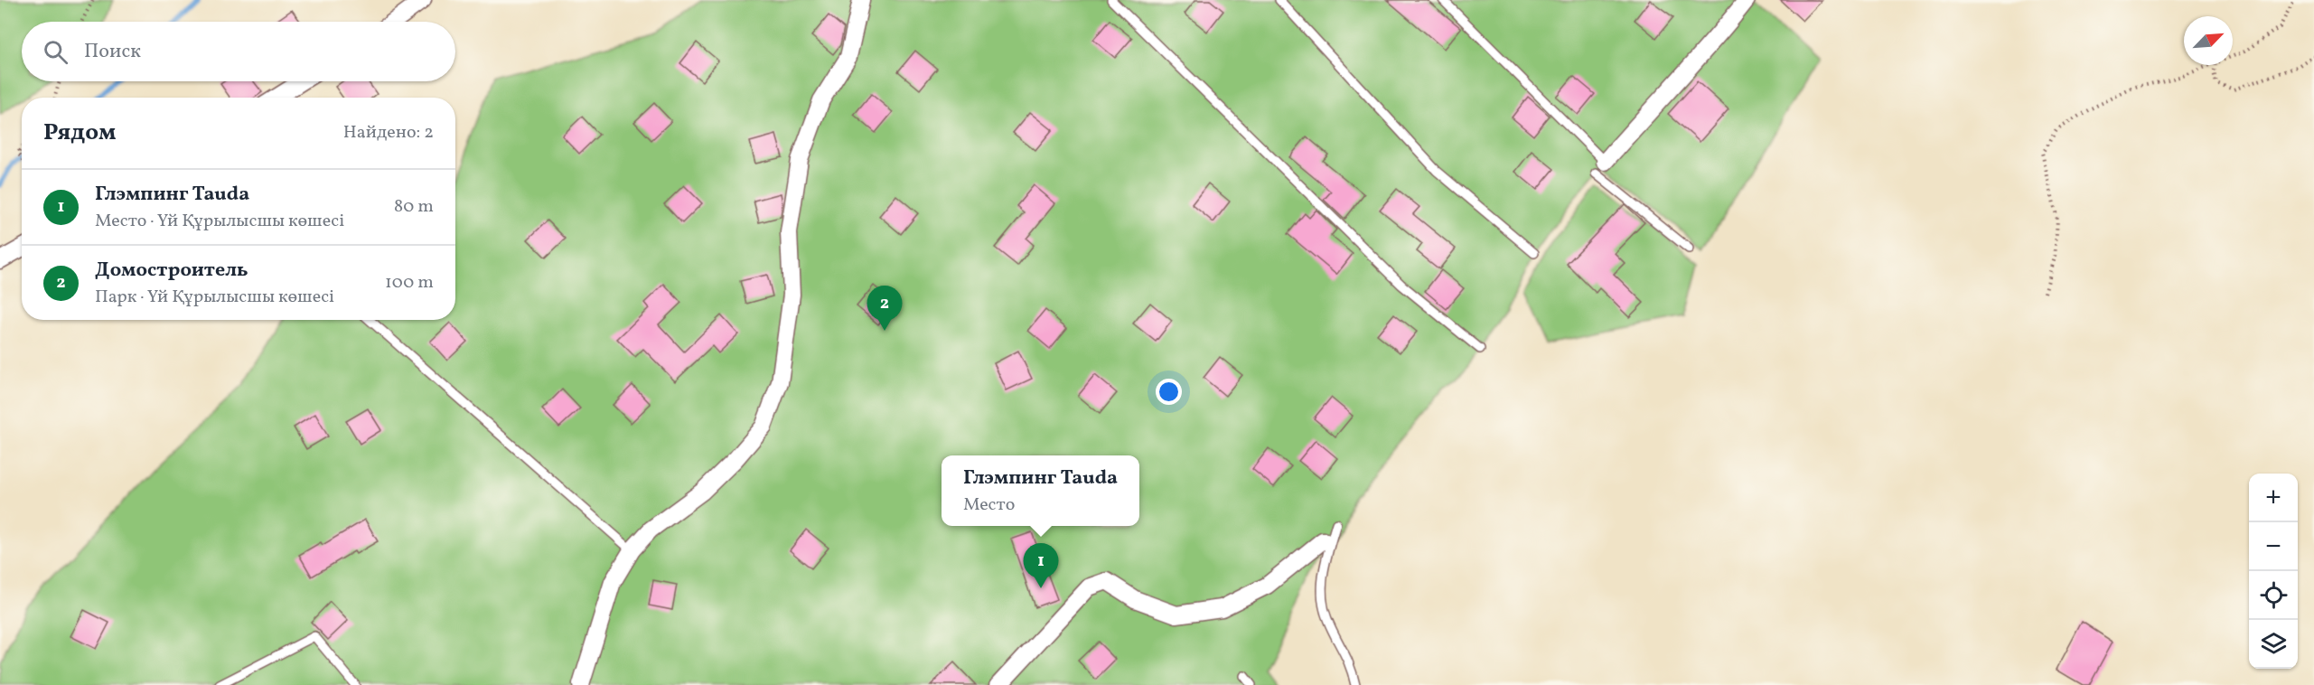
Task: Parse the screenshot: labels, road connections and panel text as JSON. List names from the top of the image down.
{
  "north": "top right",
  "page": {
    "search": "Поиск",
    "heading": ["Рядом", "Найдено: 2"],
    "list": [
      {
        "mark": "1",
        "name": "Глэмпинг Tauda",
        "note": "Место · Үй Құрылысшы көшесі",
        "value": "80 m"
      },
      {
        "mark": "2",
        "name": "Домостроитель",
        "note": "Парк · Үй Құрылысшы көшесі",
        "value": "100 m"
      }
    ],
    "pins": ["2", "1"],
    "popup": ["Глэмпинг Tauda", "Место"],
    "map_buttons": ["+", "−"]
  }
}
